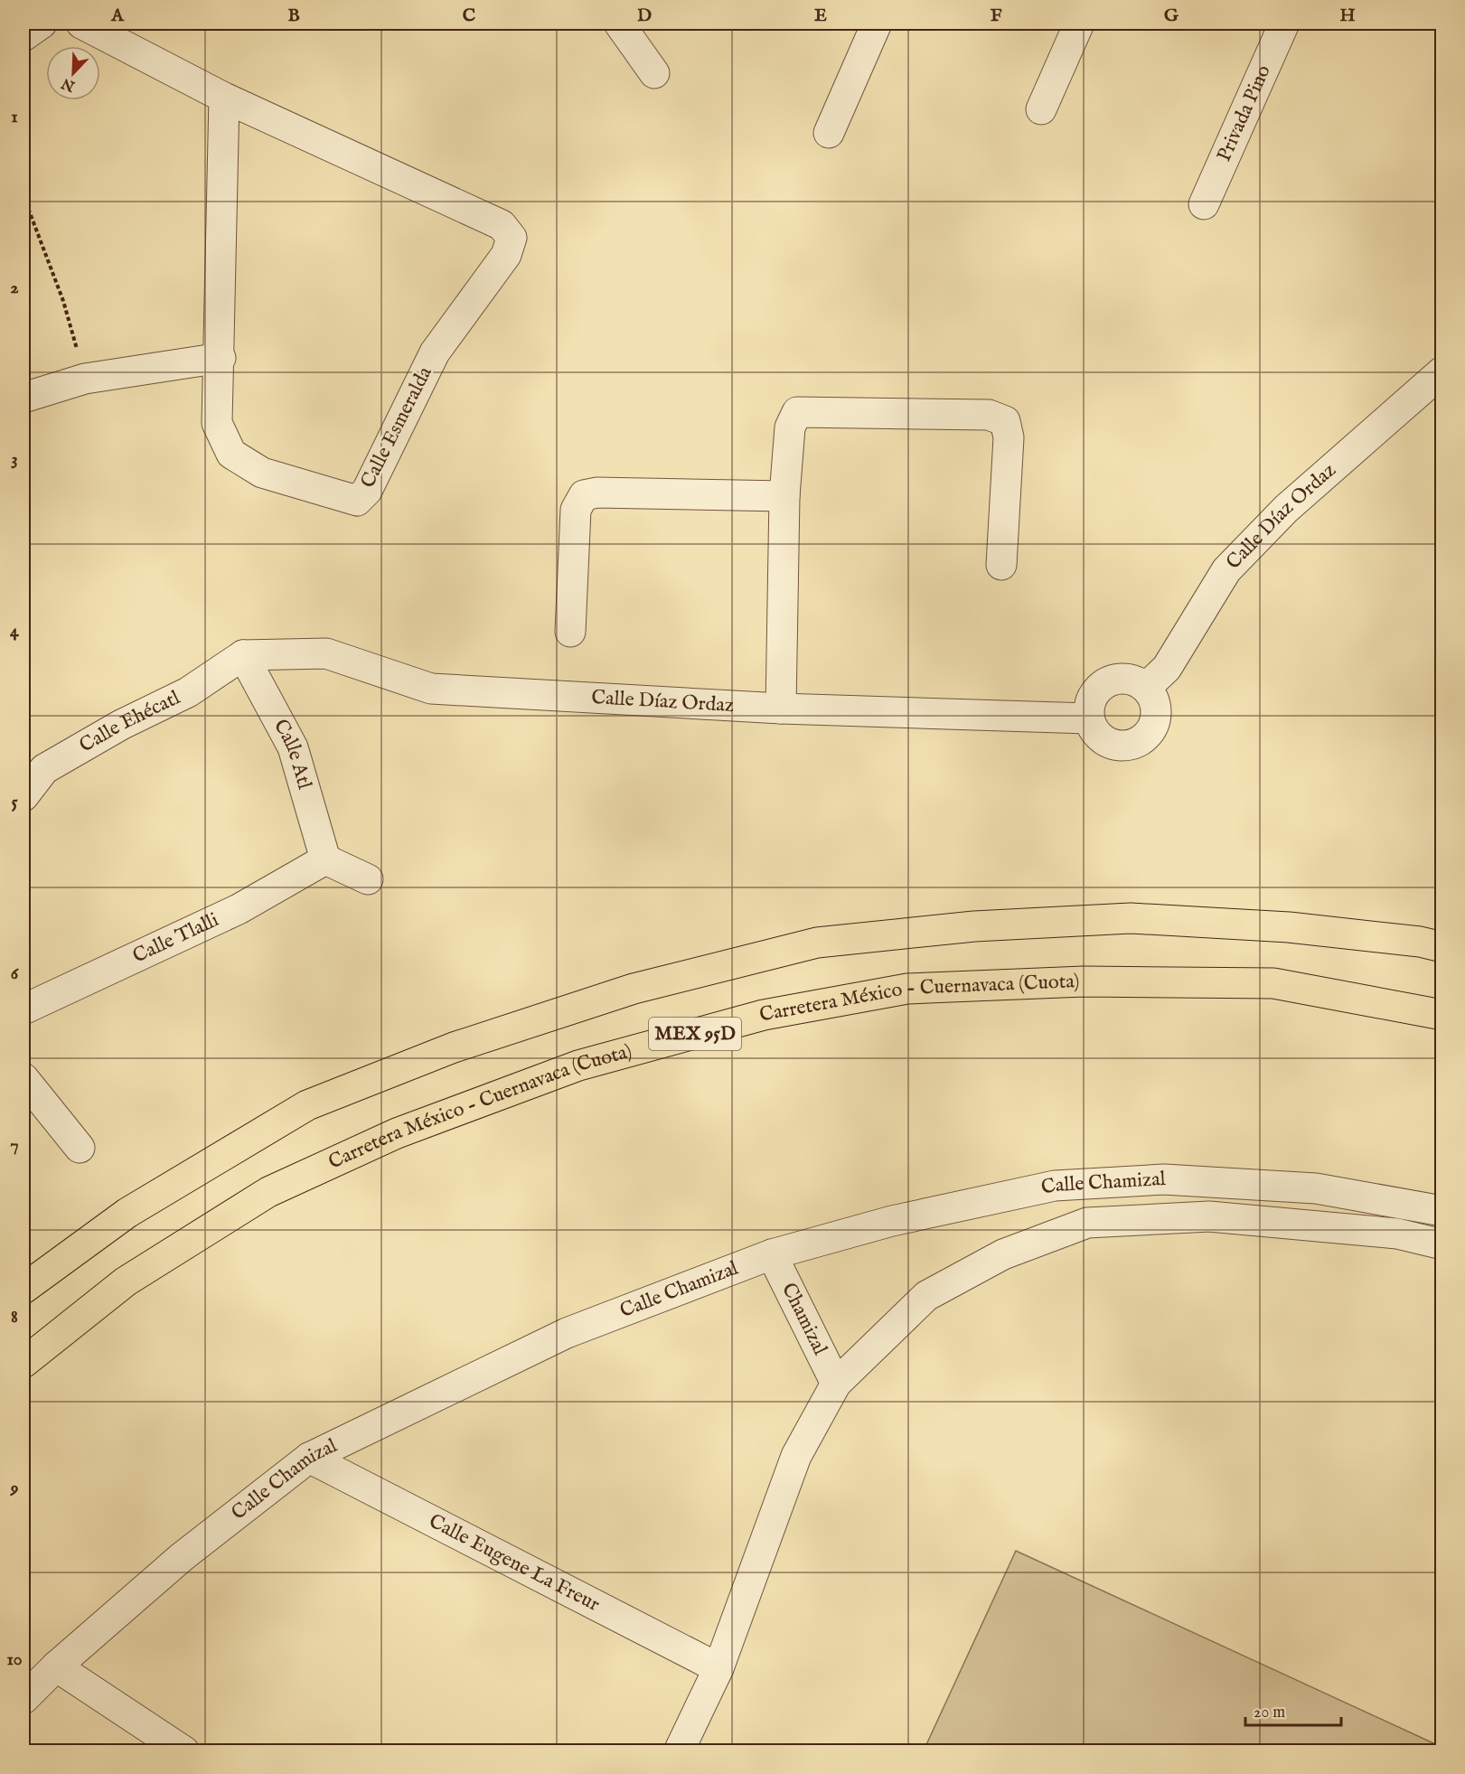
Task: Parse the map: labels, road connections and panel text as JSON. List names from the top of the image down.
{
  "streets": {
    "highway": ["Carretera México - Cuernavaca (Cuota)", "MEX 95D"],
    "street": [
      "Privada Pino",
      "Calle Esmeralda",
      "Calle Díaz Ordaz",
      "Calle Ehécatl",
      "Calle Atl",
      "Calle Tlalli",
      "Calle Chamizal",
      "Chamizal",
      "Calle Eugene La Freur"
    ]
  },
  "crossings": [
    ["Calle Díaz Ordaz", "Calle Ehécatl"],
    ["Calle Díaz Ordaz", "Calle Atl"],
    ["Calle Ehécatl", "Calle Atl"],
    ["Calle Atl", "Calle Tlalli"],
    ["Calle Chamizal", "Chamizal"],
    ["Calle Chamizal", "Calle Eugene La Freur"]
  ],
  "scale_bar": "20 m",
  "north": "bottom left",
  "grid": {
    "columns": [
      "A",
      "B",
      "C",
      "D",
      "E",
      "F",
      "G",
      "H"
    ],
    "rows": [
      "1",
      "2",
      "3",
      "4",
      "5",
      "6",
      "7",
      "8",
      "9",
      "10"
    ]
  }
}
